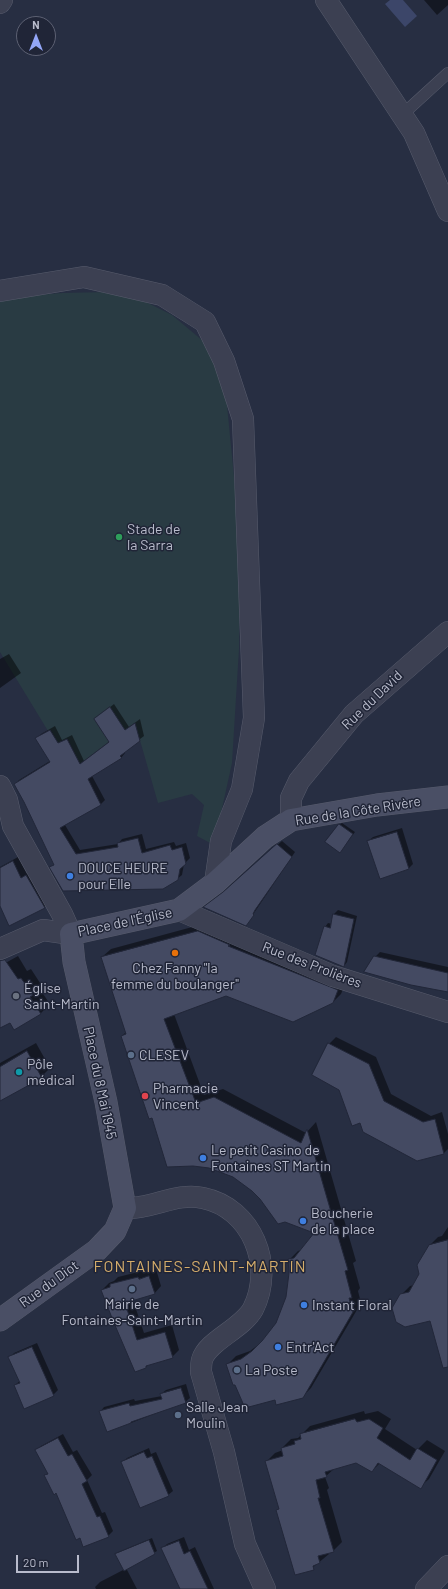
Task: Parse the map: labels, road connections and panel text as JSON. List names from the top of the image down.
{
  "streets": {
    "street": [
      "Rue du David",
      "Rue de la Côte Rivère",
      "Place de l'Église",
      "Rue des Prolières",
      "Place du 8 Mai 1945",
      "Rue du Diot"
    ]
  },
  "crossings": [
    ["Rue du David", "Rue de la Côte Rivère"],
    ["Rue de la Côte Rivère", "Place de l'Église"],
    ["Rue de la Côte Rivère", "Rue des Prolières"],
    ["Place de l'Église", "Rue des Prolières"],
    ["Place de l'Église", "Place du 8 Mai 1945"],
    ["Place du 8 Mai 1945", "Rue du Diot"]
  ],
  "districts": ["FONTAINES-SAINT-MARTIN"],
  "places": [
    "Stade de la Sarra",
    "DOUCE HEURE pour Elle",
    "Chez Fanny \"la femme du boulanger\"",
    "Église Saint-Martin",
    "CLESEV",
    "Pôle médical",
    "Pharmacie Vincent",
    "Le petit Casino de Fontaines ST Martin",
    "Boucherie de la place",
    "Mairie de Fontaines-Saint-Martin",
    "Instant Floral",
    "Entr'Act",
    "La Poste",
    "Salle Jean Moulin"
  ],
  "scale_bar": "20 m",
  "north": "top"
}
